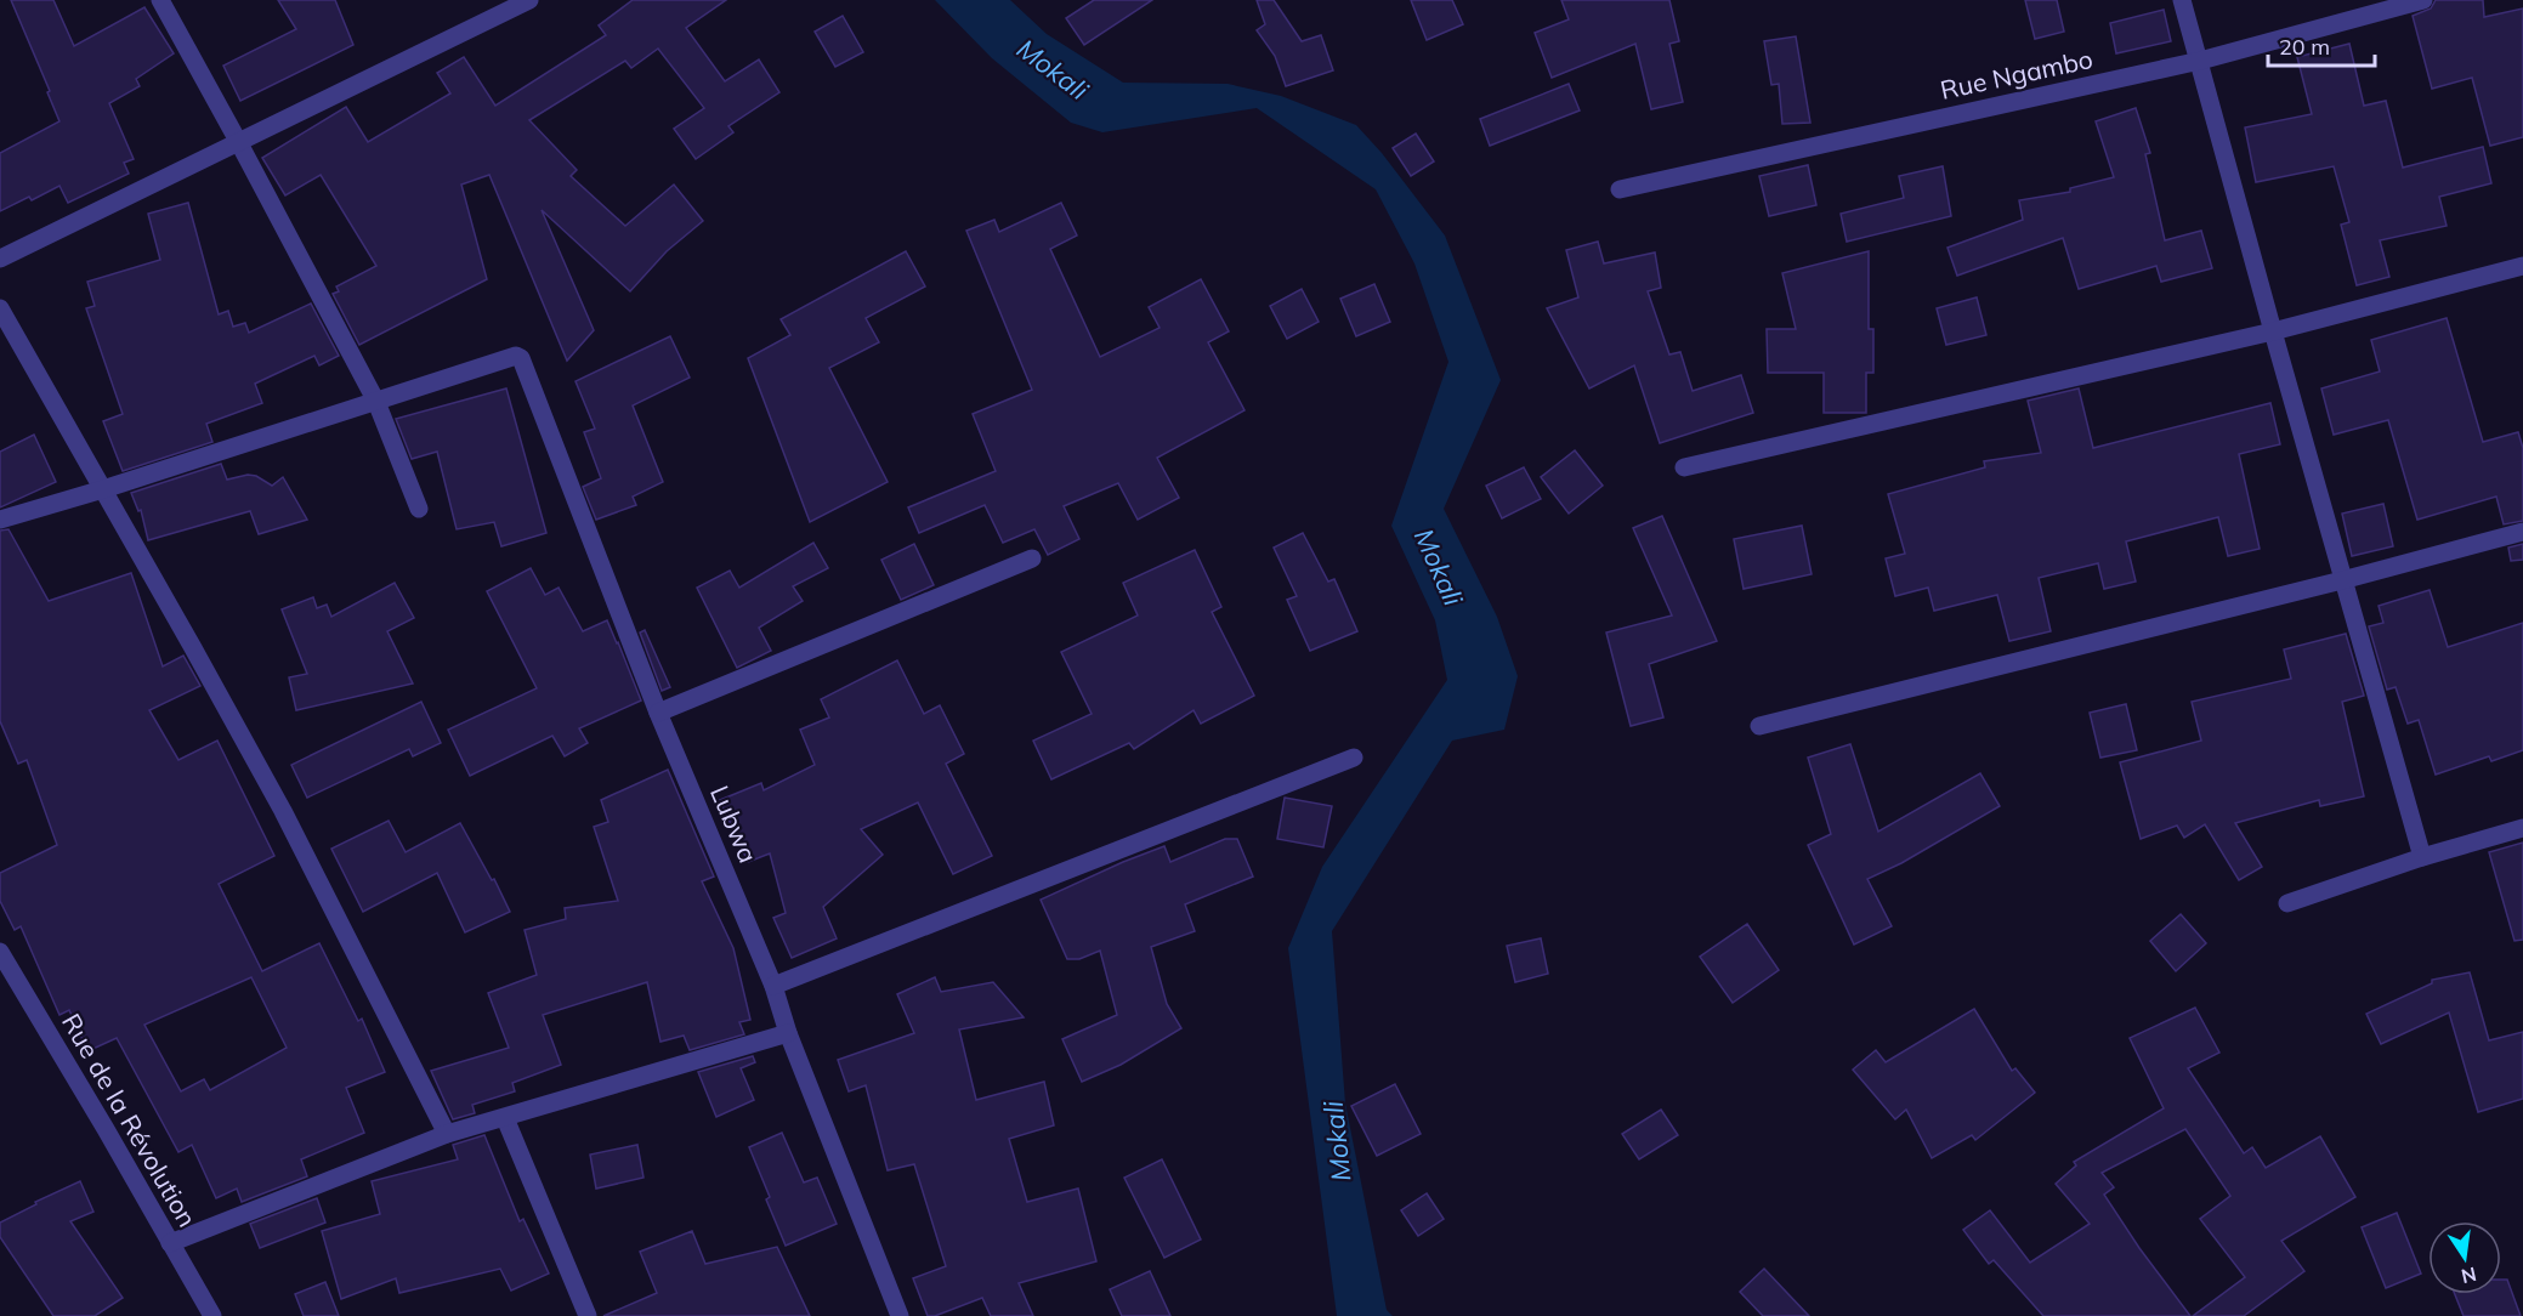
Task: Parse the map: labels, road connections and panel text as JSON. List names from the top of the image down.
{
  "streets": {
    "street": ["Rue Ngambo", "Lubwa", "Rue de la Révolution"]
  },
  "water": ["Mokali"],
  "scale_bar": "20 m",
  "north": "bottom"
}
